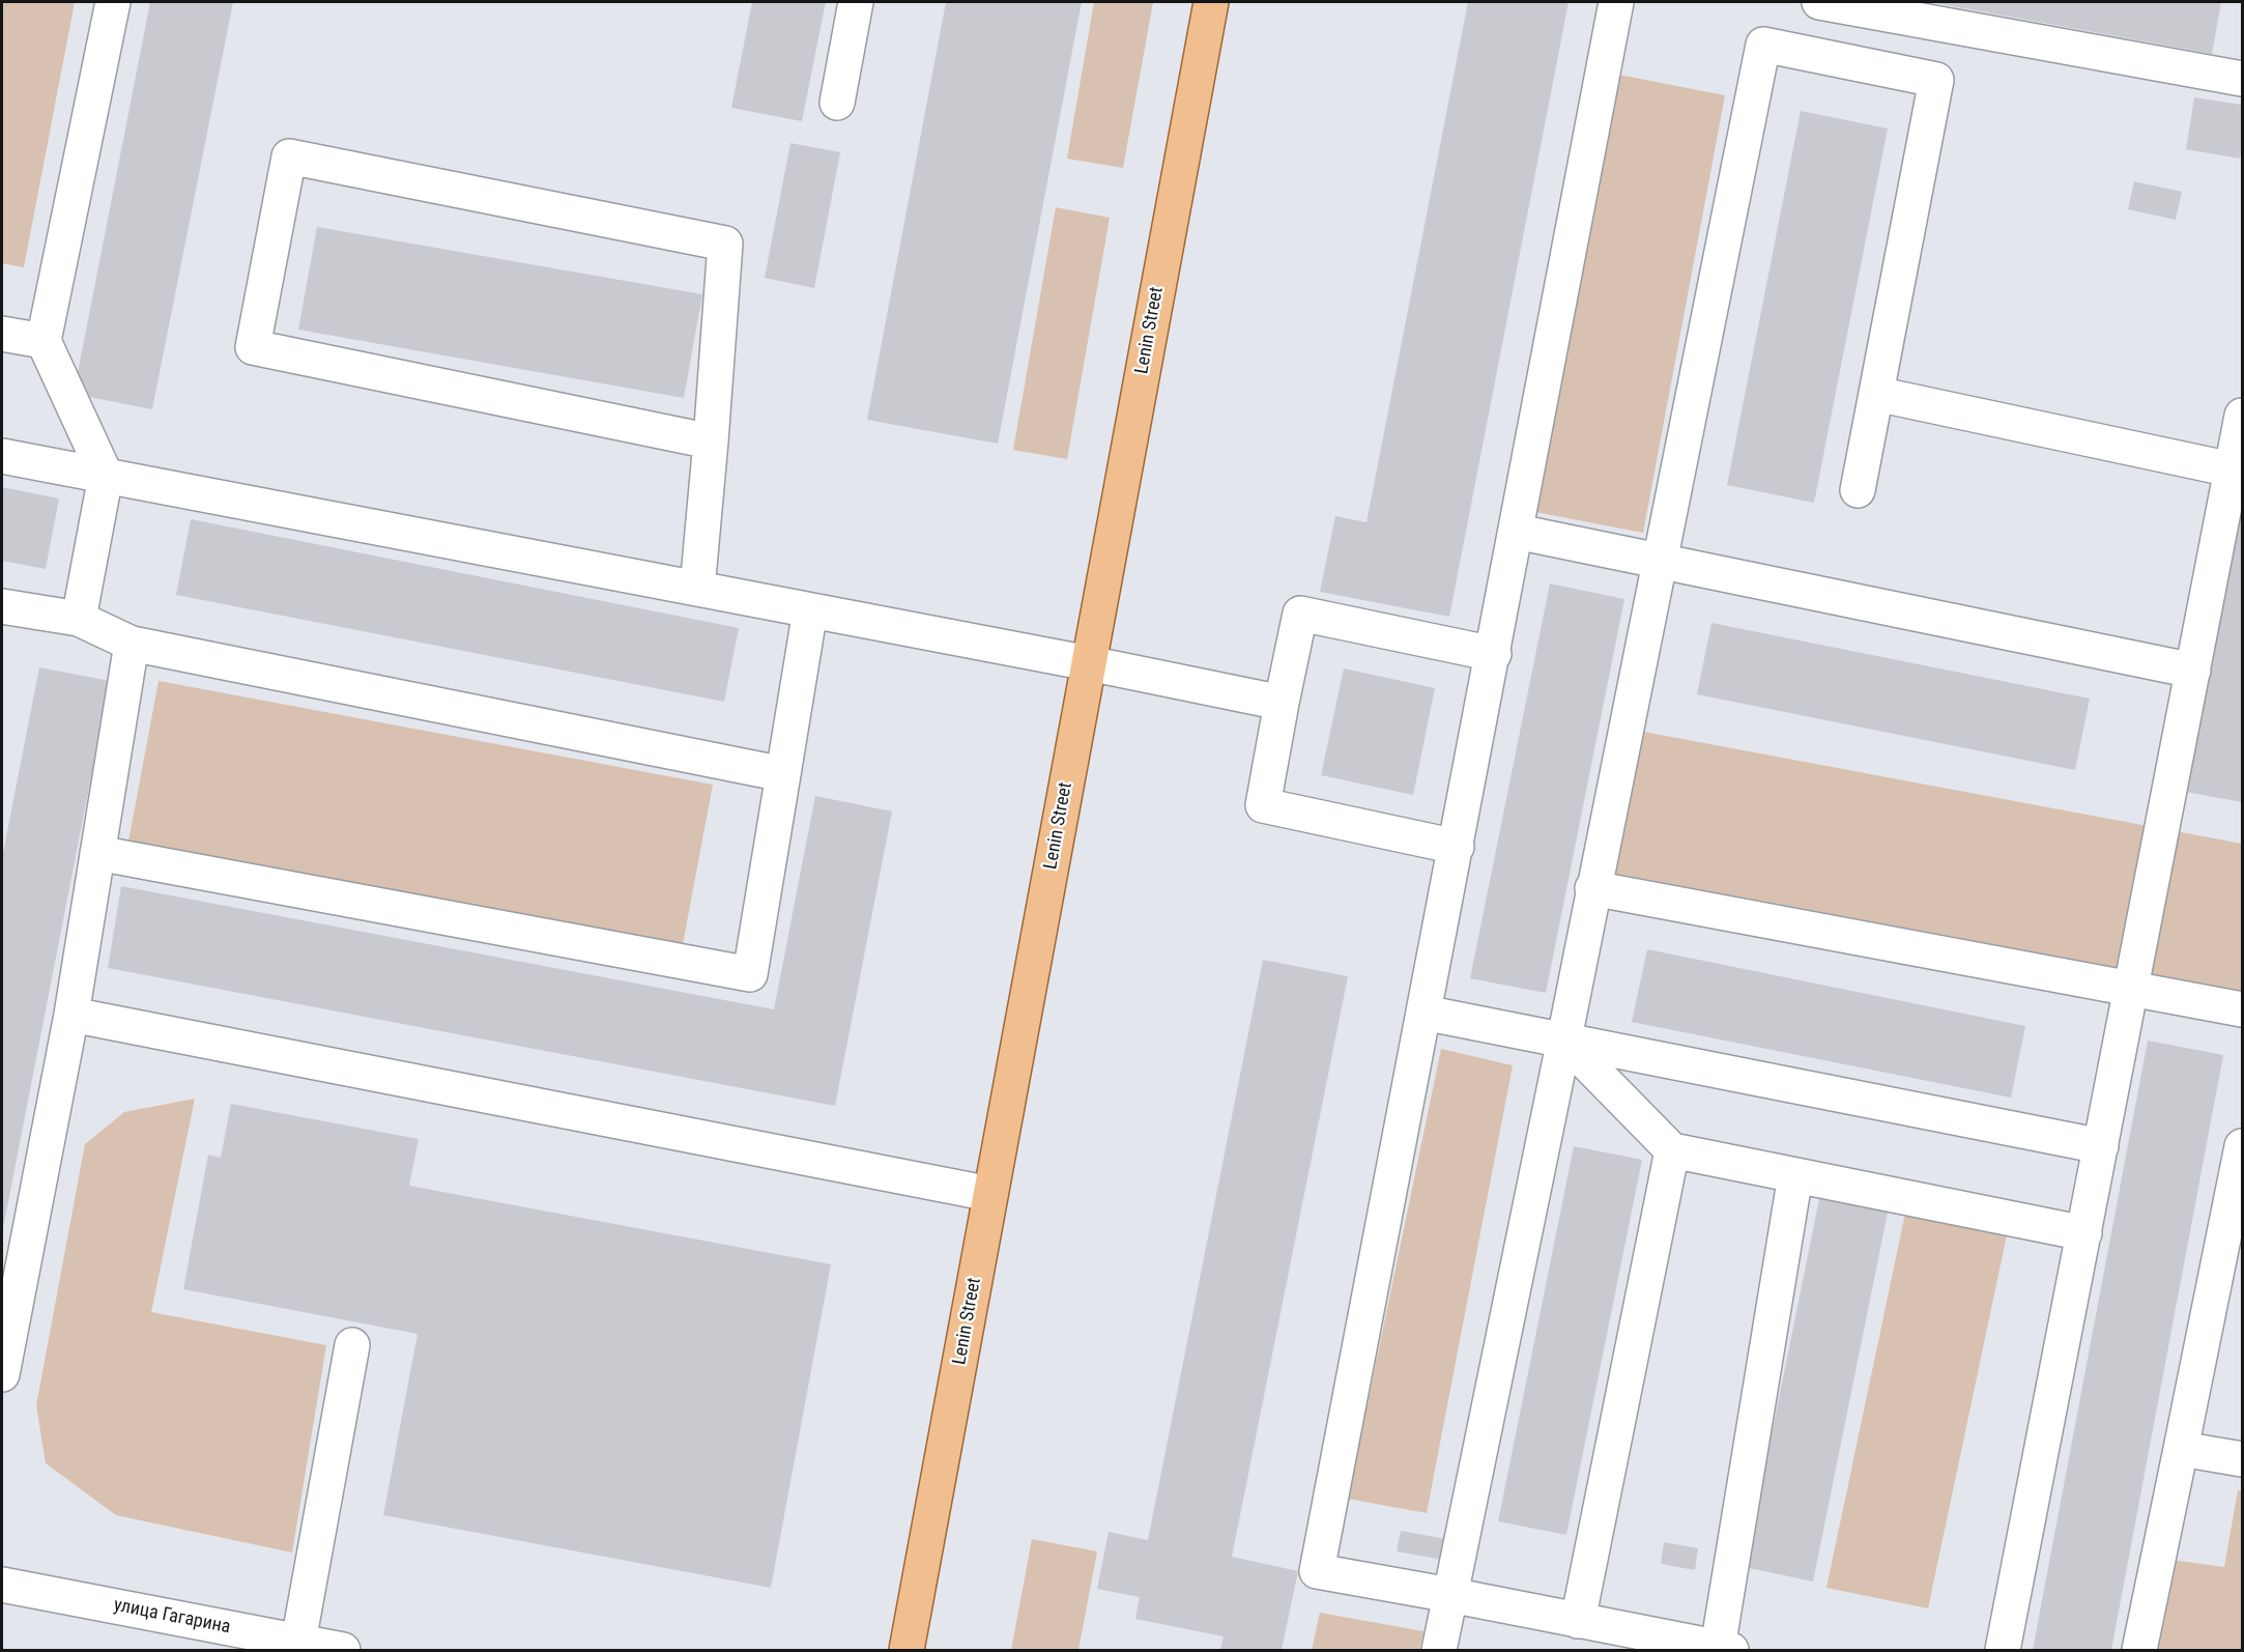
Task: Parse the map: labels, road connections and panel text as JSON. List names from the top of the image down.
{
  "streets": {
    "main road": ["Lenin Street"],
    "street": ["улица Гагарина"]
  }
}
